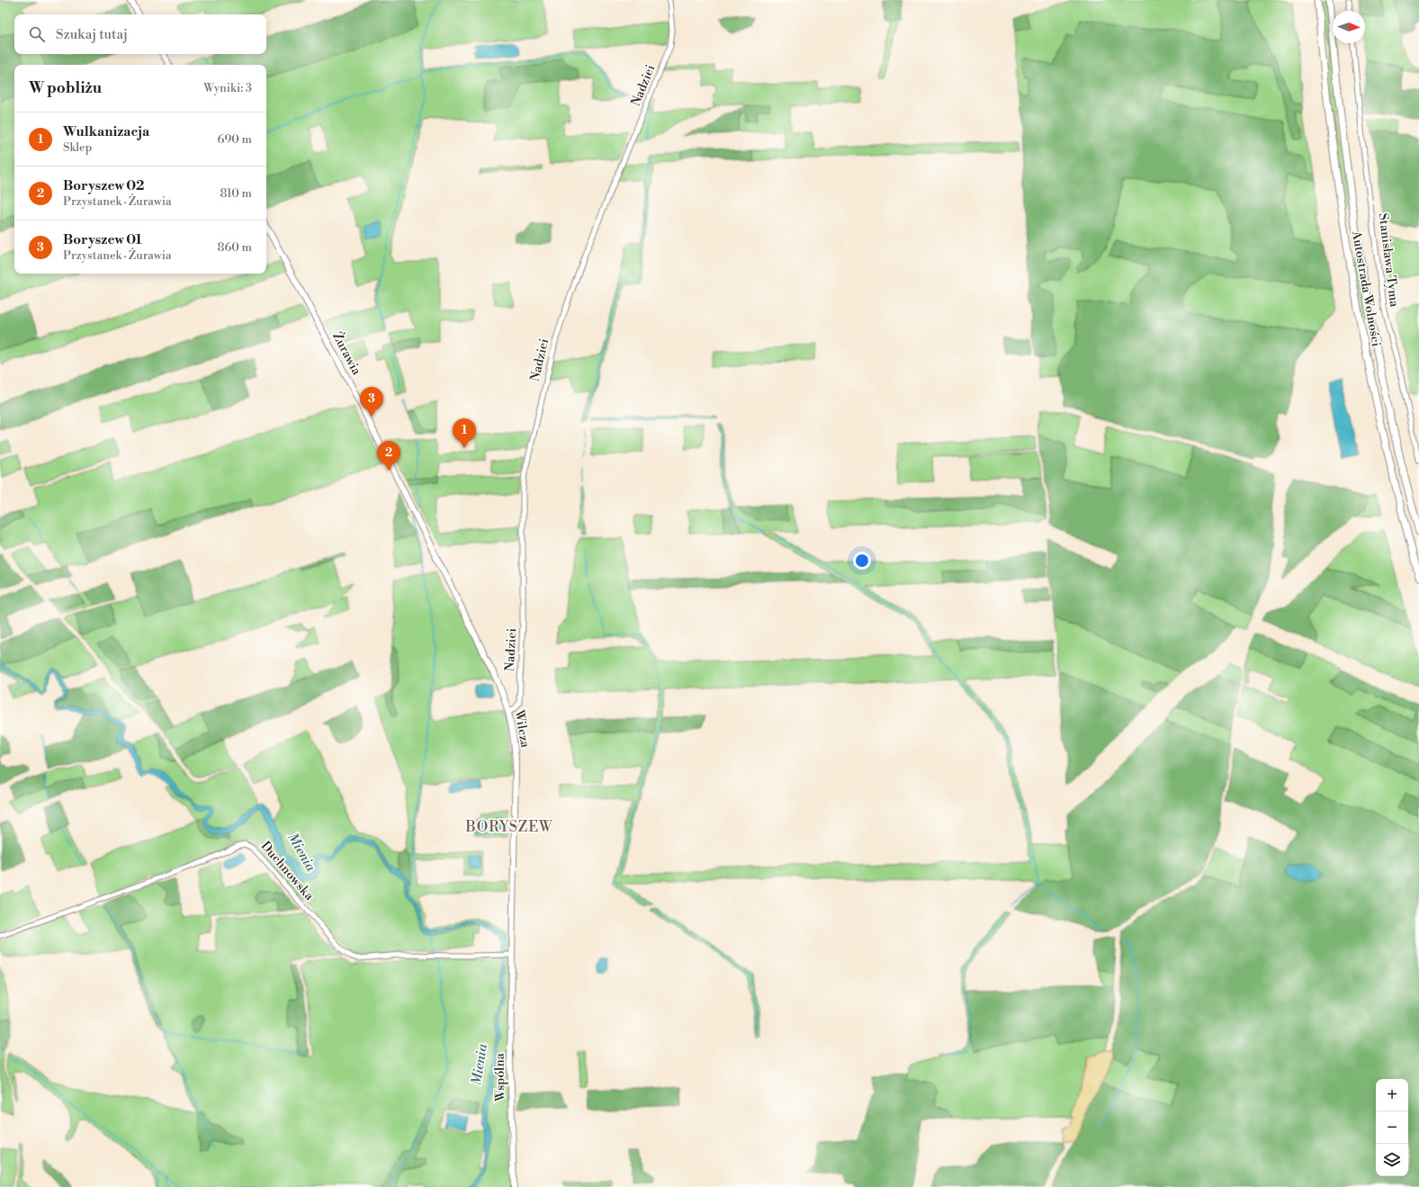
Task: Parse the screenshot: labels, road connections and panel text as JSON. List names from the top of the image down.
{
  "streets": {
    "highway": ["Autostrada Wolności"],
    "main road": ["Żurawia", "Wilcza", "Wspólna"],
    "street": ["Nadziei", "Stanisława Tyma", "Duchnowska"]
  },
  "crossings": [
    ["Nadziei", "Wilcza"],
    ["Żurawia", "Wilcza"],
    ["Wilcza", "Wspólna"],
    ["Duchnowska", "Wspólna"]
  ],
  "districts": ["BORYSZEW"],
  "water": ["Mienia"],
  "north": "right",
  "page": {
    "search": "Szukaj tutaj",
    "heading": ["W pobliżu", "Wyniki: 3"],
    "list": [
      {
        "mark": "1",
        "name": "Wulkanizacja",
        "note": "Sklep",
        "value": "690 m"
      },
      {
        "mark": "2",
        "name": "Boryszew 02",
        "note": "Przystanek · Żurawia",
        "value": "810 m"
      },
      {
        "mark": "3",
        "name": "Boryszew 01",
        "note": "Przystanek · Żurawia",
        "value": "860 m"
      }
    ],
    "pins": ["3", "1", "2"],
    "map_buttons": ["+", "−"]
  }
}
